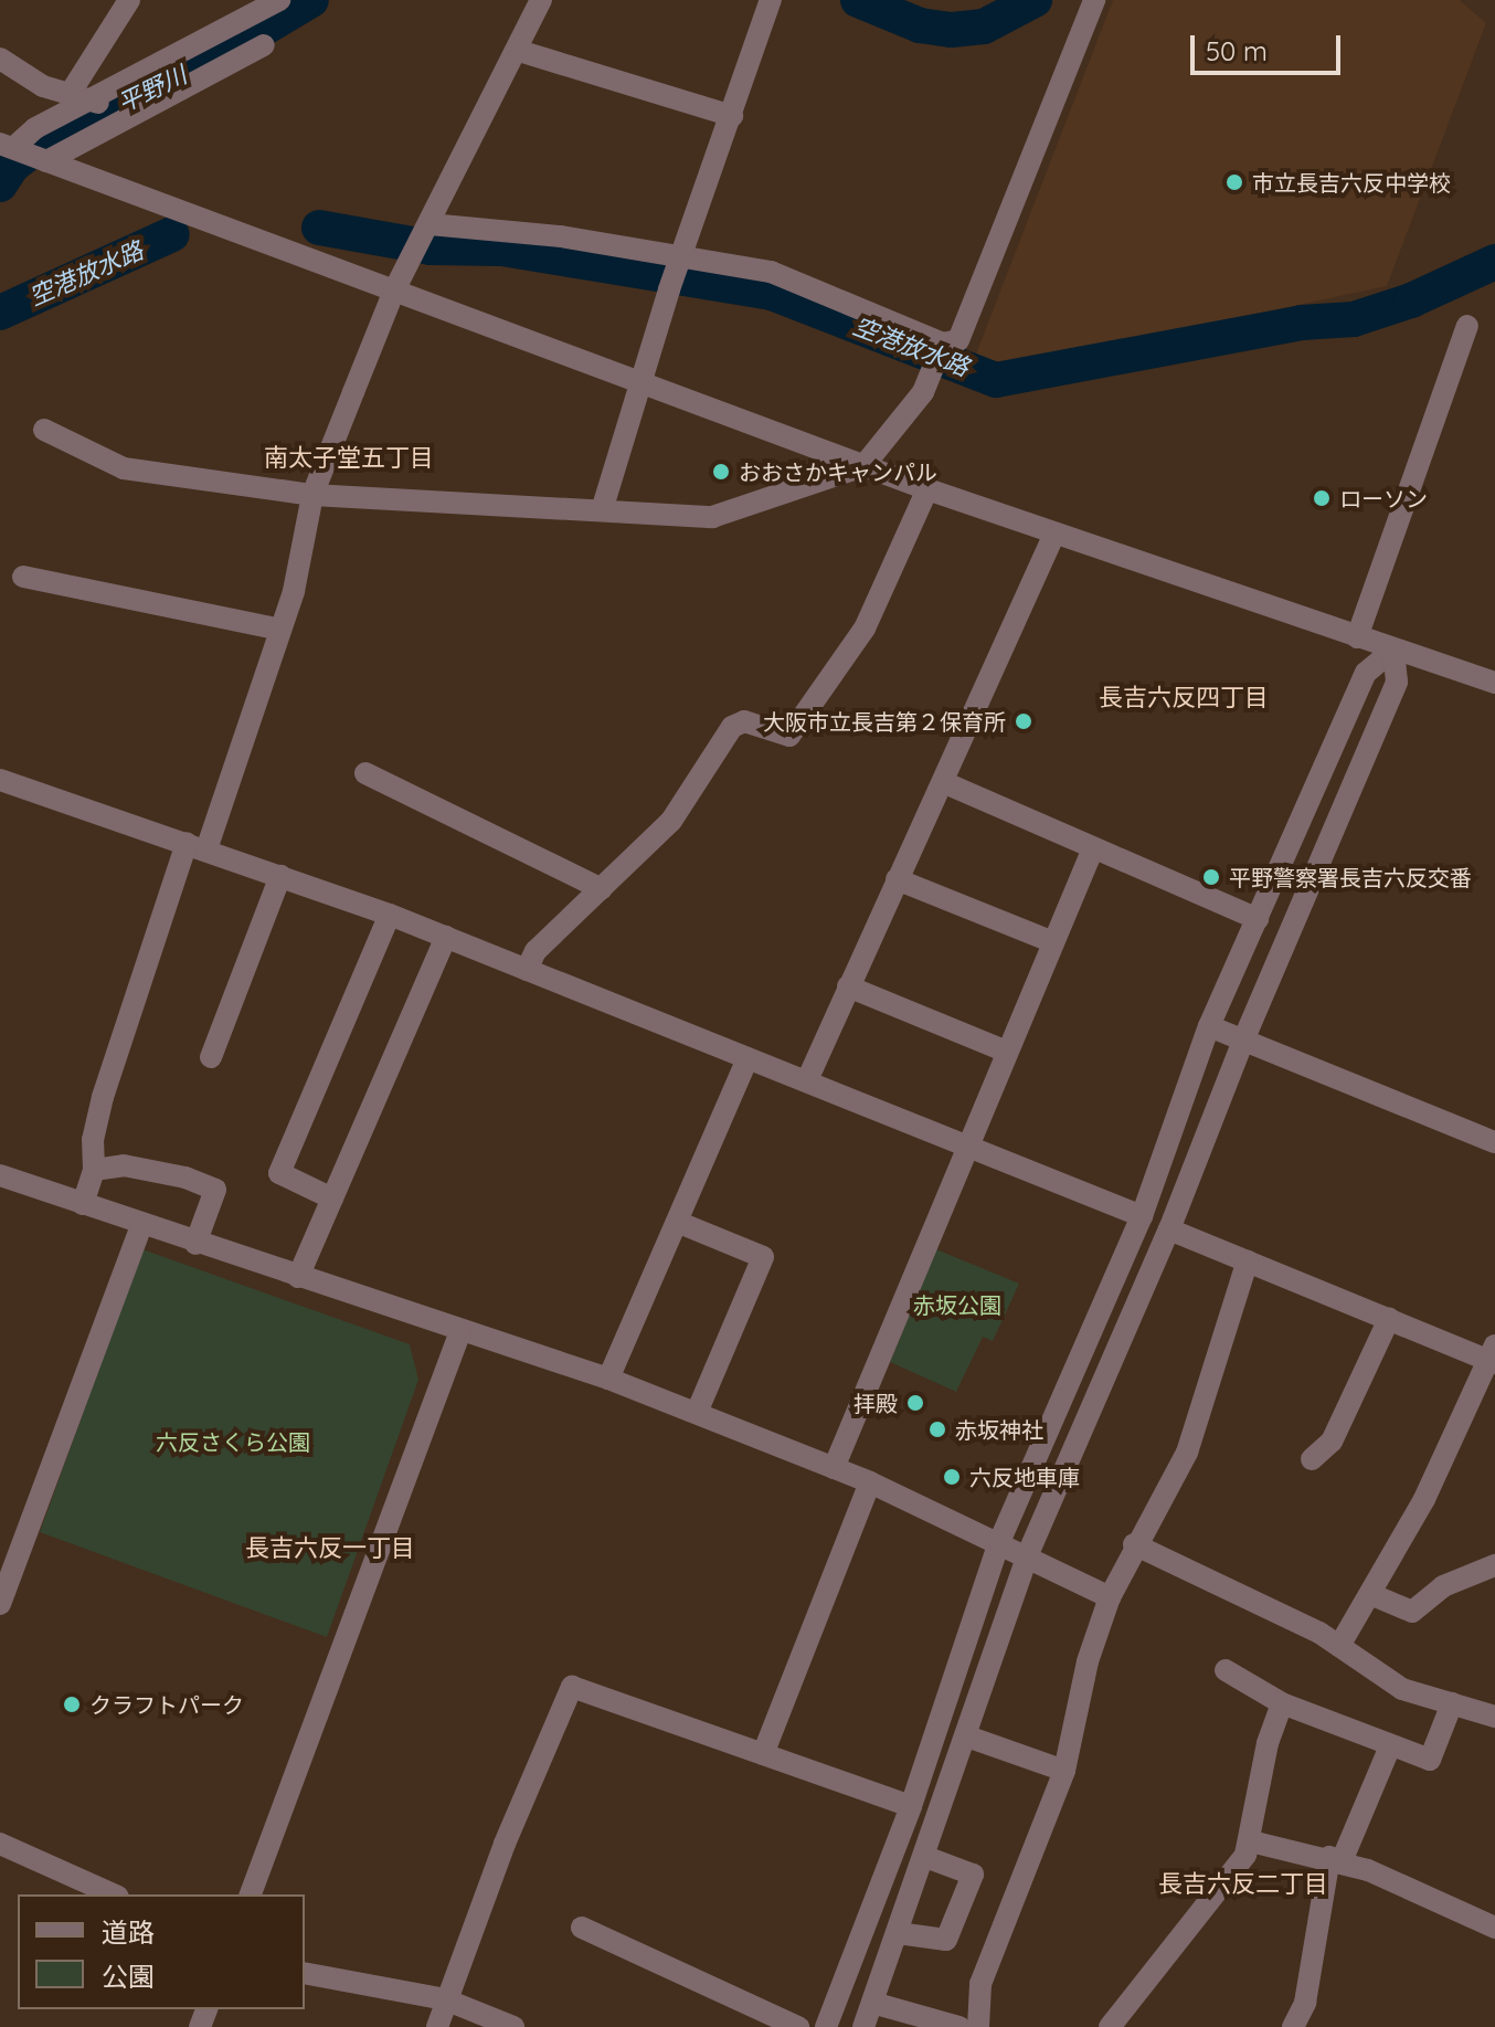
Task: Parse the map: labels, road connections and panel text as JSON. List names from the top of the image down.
{
  "districts": [
    "南太子堂五丁目",
    "長吉六反四丁目",
    "長吉六反一丁目",
    "長吉六反二丁目"
  ],
  "water": ["平野川", "空港放水路"],
  "parks": ["赤坂公園", "六反さくら公園"],
  "places": [
    "市立長吉六反中学校",
    "おおさかキャンパル",
    "ローソン",
    "大阪市立長吉第２保育所",
    "平野警察署長吉六反交番",
    "拝殿",
    "赤坂神社",
    "六反地車庫",
    "クラフトパーク"
  ],
  "legend": ["道路", "公園"],
  "scale_bar": "50 m"
}
